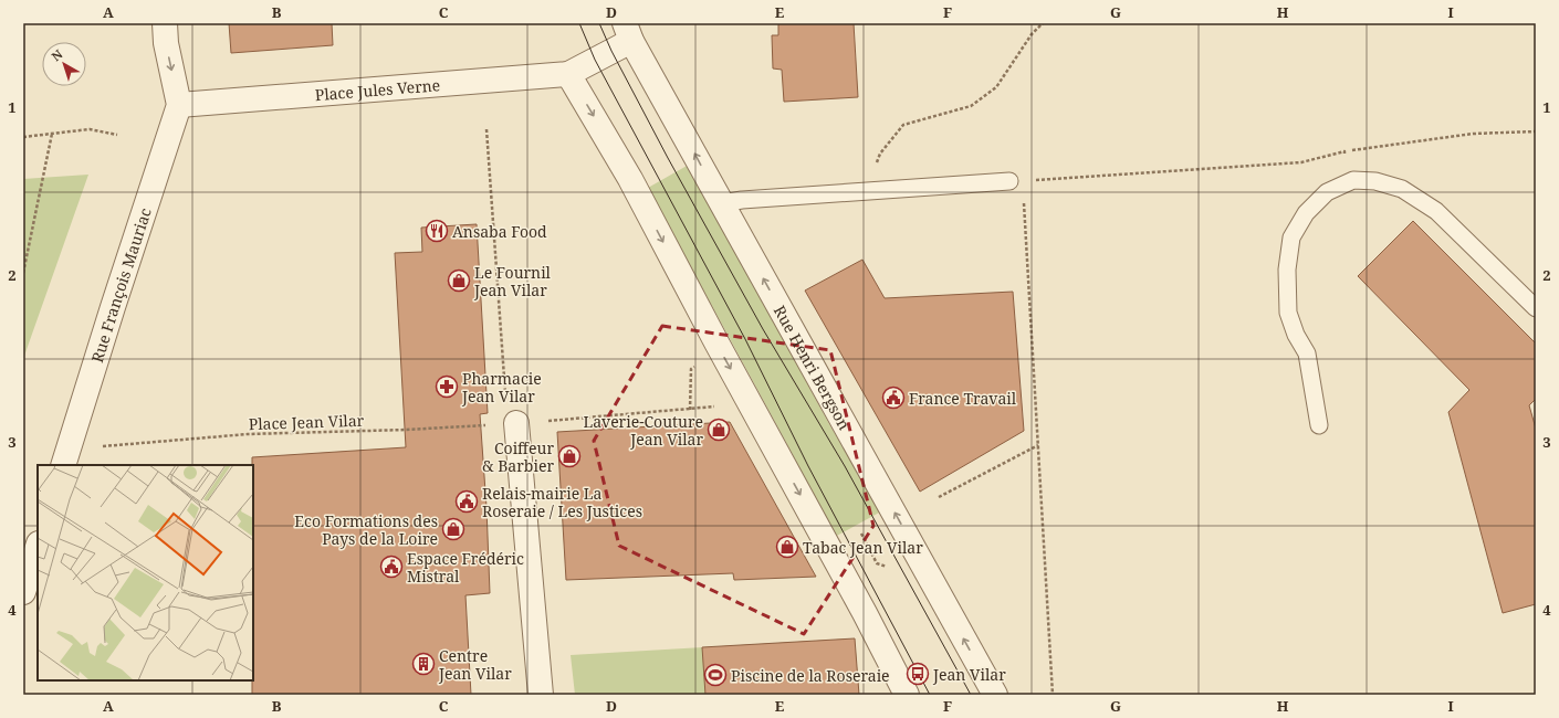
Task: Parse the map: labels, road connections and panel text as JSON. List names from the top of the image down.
{
  "streets": {
    "street": ["Place Jules Verne", "Rue François Mauriac", "Rue Henri Bergson"],
    "path": ["Place Jean Vilar"]
  },
  "crossings": [
    ["Place Jules Verne", "Rue François Mauriac"],
    ["Place Jules Verne", "Rue Henri Bergson"]
  ],
  "places": {
    "restaurant": ["Ansaba Food"],
    "shop": [
      "Le Fournil Jean Vilar",
      "Laverie-Couture Jean Vilar",
      "Coiffeur & Barbier",
      "Eco Formations des Pays de la Loire",
      "Tabac Jean Vilar"
    ],
    "pharmacy": ["Pharmacie Jean Vilar"],
    "public building": ["France Travail", "Relais-mairie La Roseraie / Les Justices", "Espace Frédéric Mistral"],
    "building": ["Centre Jean Vilar"],
    "bus stop": ["Jean Vilar"],
    "sports": ["Piscine de la Roseraie"]
  },
  "north": "top left",
  "grid": {
    "columns": [
      "A",
      "B",
      "C",
      "D",
      "E",
      "F",
      "G",
      "H",
      "I"
    ],
    "rows": [
      "1",
      "2",
      "3",
      "4"
    ]
  }
}
